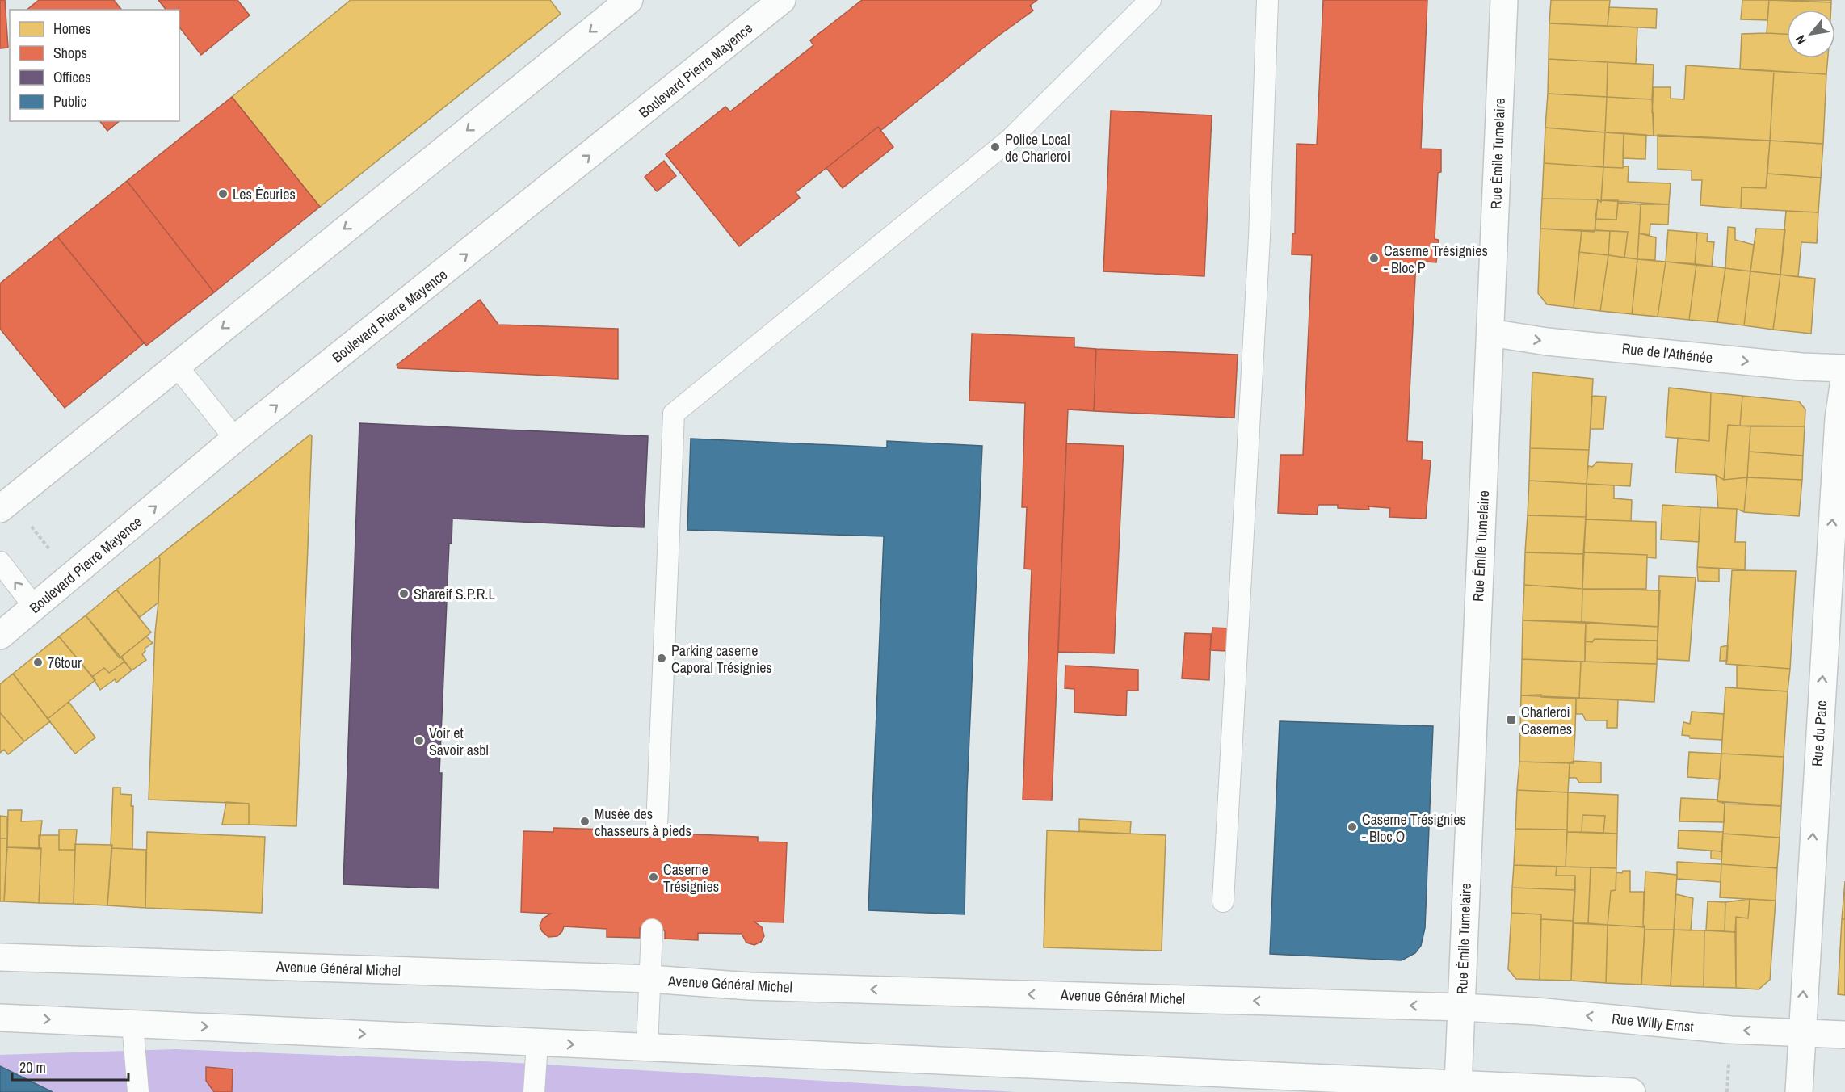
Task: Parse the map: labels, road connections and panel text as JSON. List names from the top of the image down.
{
  "streets": {
    "street": [
      "Boulevard Pierre Mayence",
      "Rue Émile Tumelaire",
      "Rue de l'Athénée",
      "Rue du Parc",
      "Avenue Général Michel",
      "Rue Willy Ernst"
    ]
  },
  "crossings": [
    ["Rue Émile Tumelaire", "Rue de l'Athénée"],
    ["Rue Émile Tumelaire", "Avenue Général Michel"],
    ["Rue Émile Tumelaire", "Rue Willy Ernst"],
    ["Rue du Parc", "Rue Willy Ernst"],
    ["Avenue Général Michel", "Rue Willy Ernst"]
  ],
  "one_way": ["Rue de l'Athénée", "Rue du Parc"],
  "places": {
    "other": [
      "Police Local de Charleroi",
      "Les Écuries",
      "Caserne Trésignies - Bloc P",
      "Shareif S.P.R.L",
      "Parking caserne Caporal Trésignies",
      "76tour",
      "Voir et Savoir asbl",
      "Musée des chasseurs à pieds",
      "Caserne Trésignies - Bloc O",
      "Caserne Trésignies"
    ],
    "transit": ["Charleroi Casernes"]
  },
  "legend": [
    "Homes",
    "Shops",
    "Offices",
    "Public"
  ],
  "scale_bar": "20 m",
  "north": "bottom left"
}
